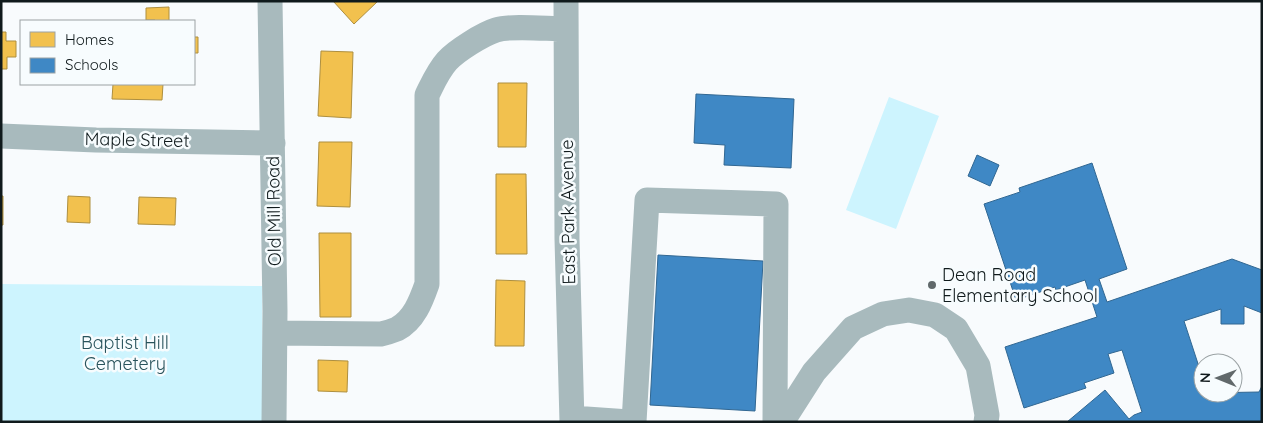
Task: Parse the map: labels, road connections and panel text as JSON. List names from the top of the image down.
{
  "streets": {
    "street": ["Maple Street", "Old Mill Road", "East Park Avenue"]
  },
  "crossings": [
    ["Maple Street", "Old Mill Road"]
  ],
  "parks": ["Baptist Hill Cemetery"],
  "places": ["Dean Road Elementary School"],
  "legend": ["Homes", "Schools"],
  "north": "left"
}
